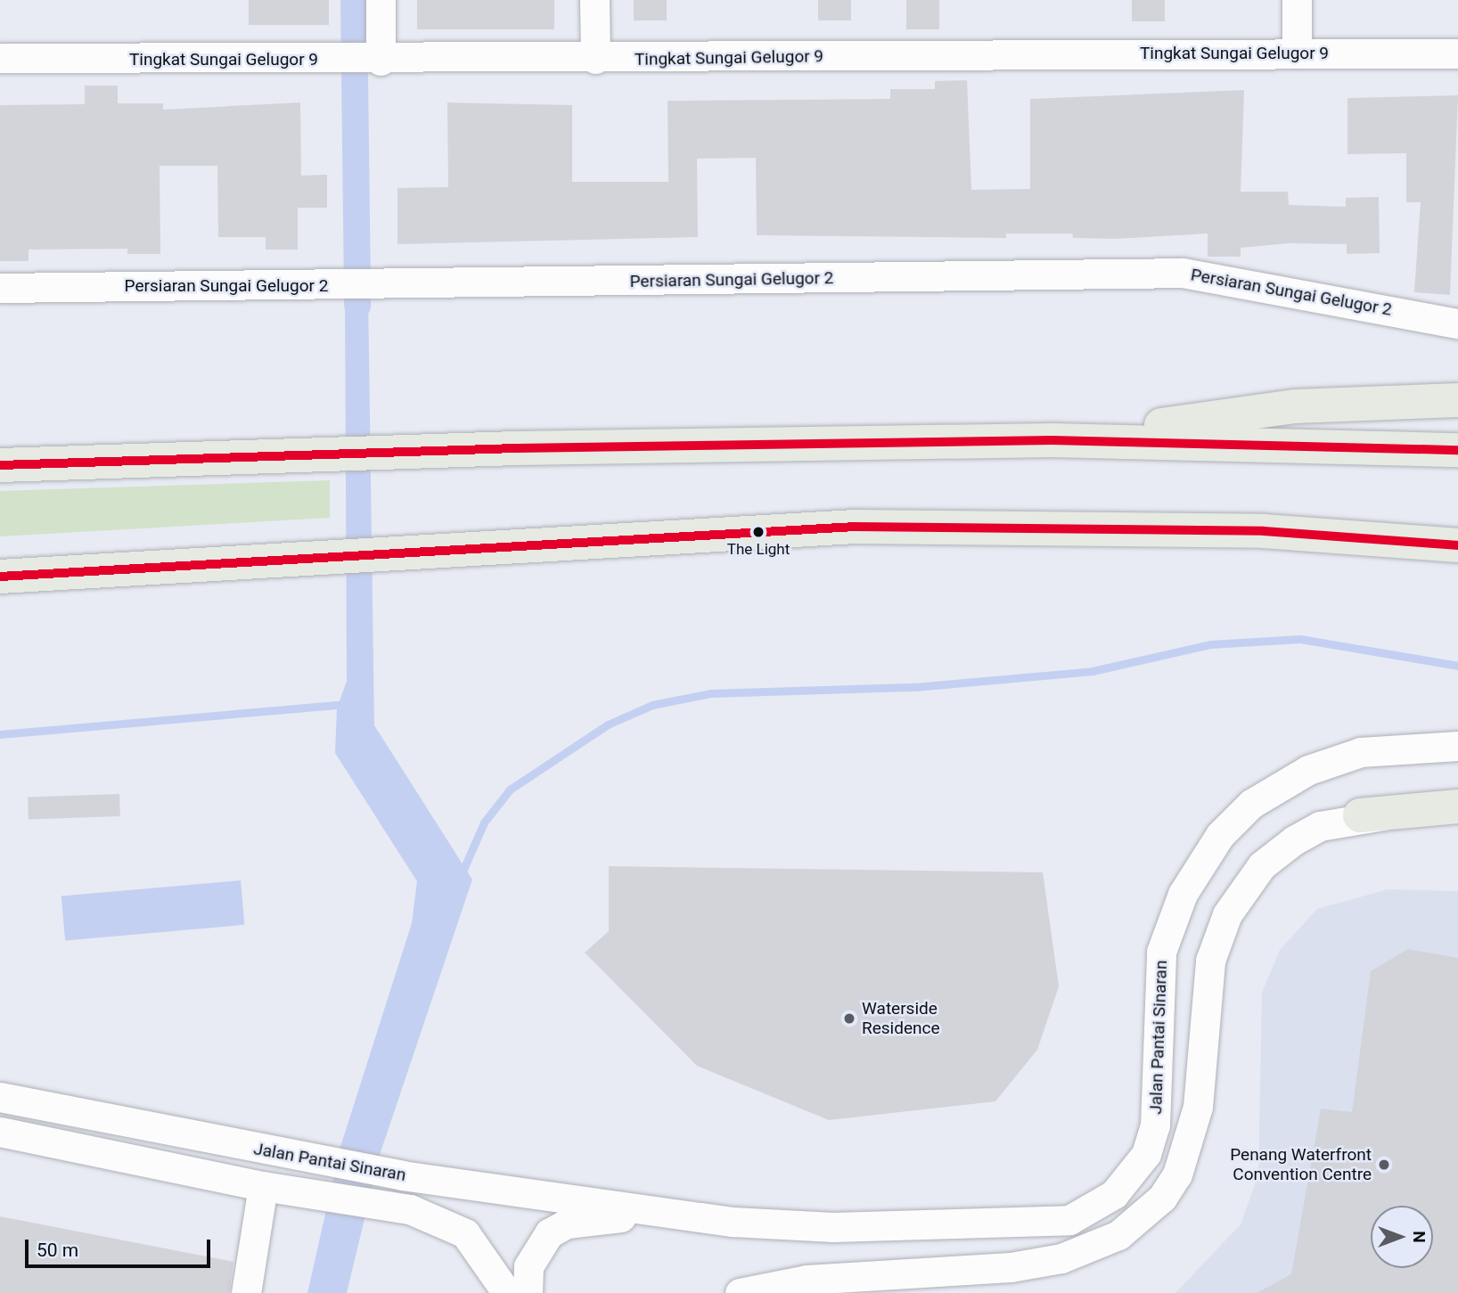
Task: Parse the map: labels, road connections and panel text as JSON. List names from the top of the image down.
{
  "streets": {
    "street": ["Tingkat Sungai Gelugor 9", "Persiaran Sungai Gelugor 2", "Jalan Pantai Sinaran"]
  },
  "places": ["The Light", "Waterside Residence", "Penang Waterfront Convention Centre"],
  "scale_bar": "50 m",
  "north": "right"
}
